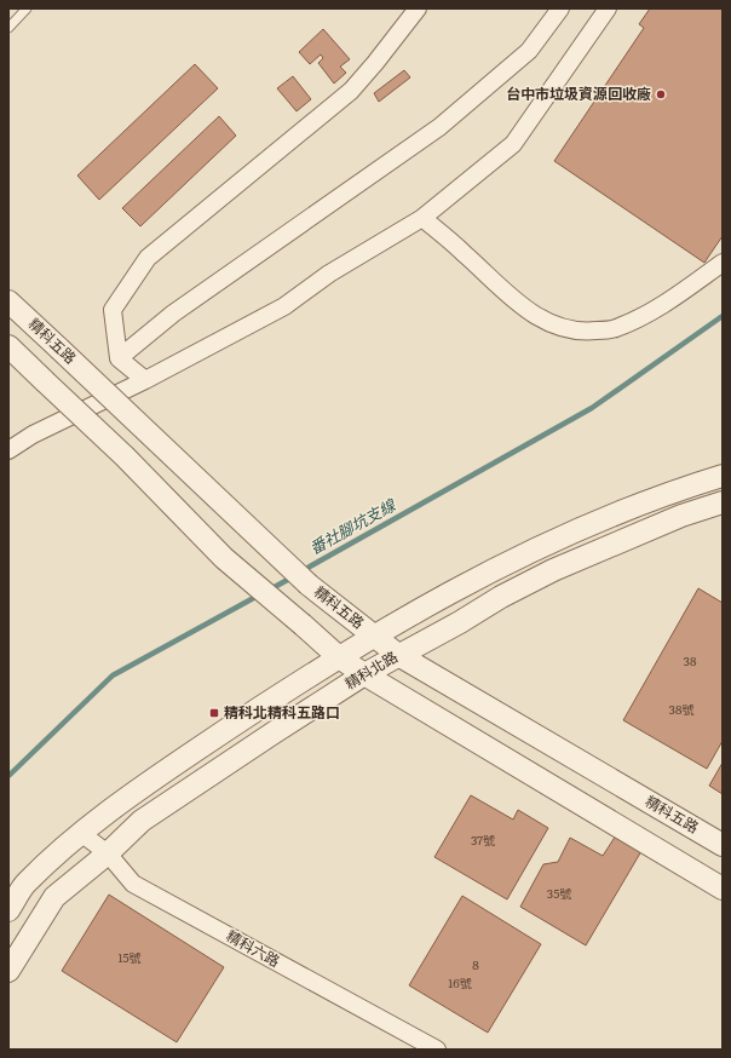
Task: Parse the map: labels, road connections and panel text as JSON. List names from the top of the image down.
{
  "streets": {
    "street": ["精科五路", "精科北路", "精科六路"]
  },
  "crossings": [
    ["精科五路", "精科北路"],
    ["精科北路", "精科六路"]
  ],
  "water": ["番社腳坑支線"],
  "places": {
    "other": ["台中市垃圾資源回收廠"],
    "transit": ["精科北精科五路口"]
  },
  "house_numbers": [
    "38",
    "38號",
    "37號",
    "35號",
    "15號",
    "8",
    "16號"
  ]
}
